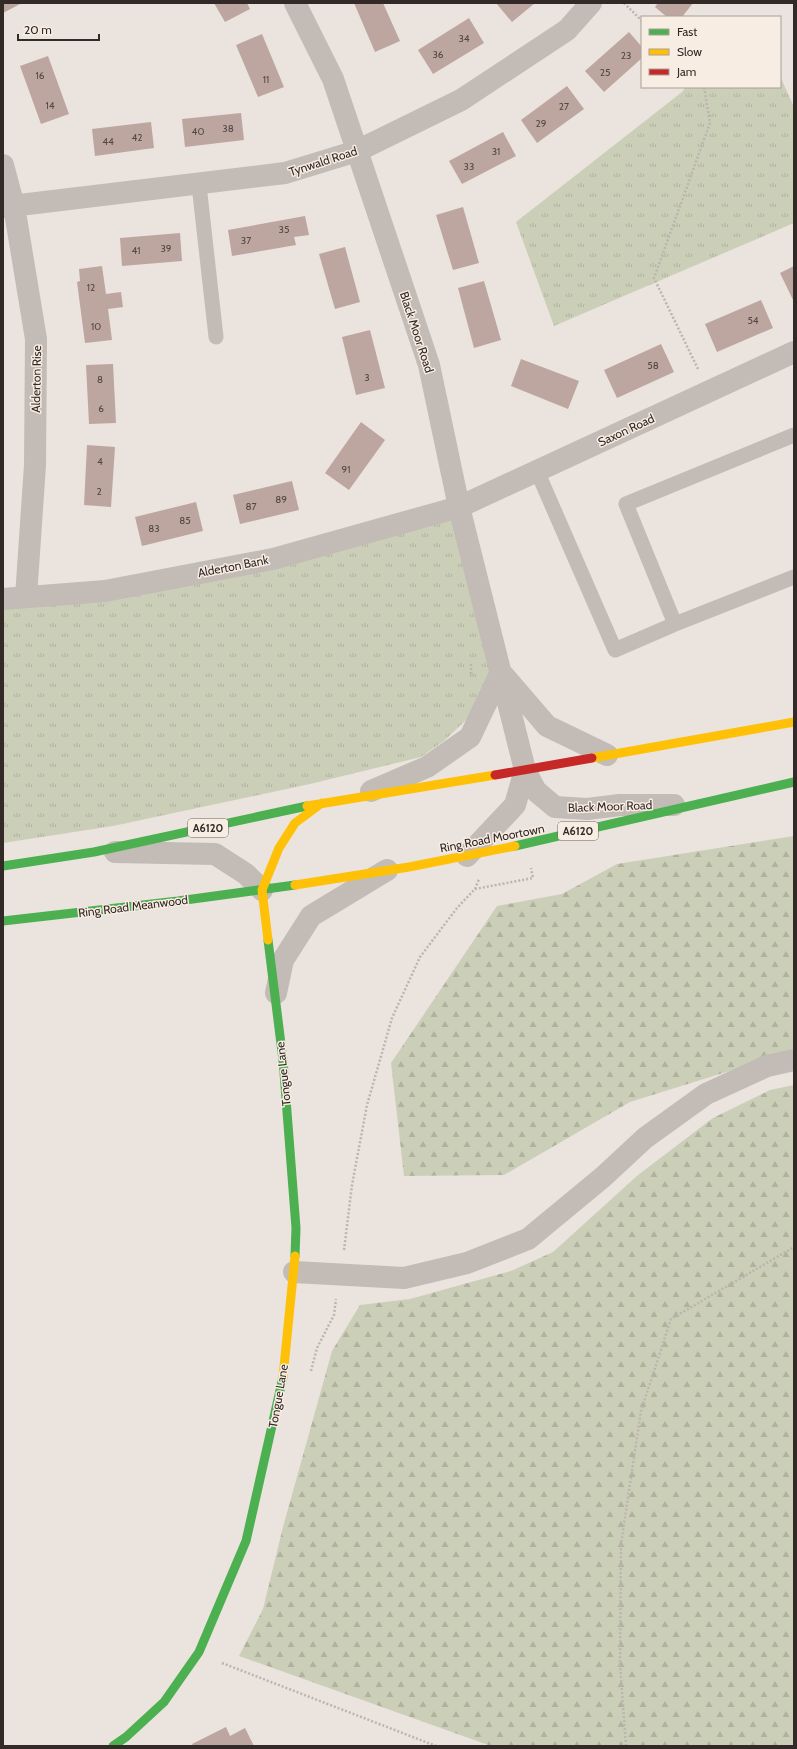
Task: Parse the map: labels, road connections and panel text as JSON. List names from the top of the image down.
{
  "streets": {
    "main road": [
      "A6120",
      "Ring Road Moortown",
      "Ring Road Meanwood",
      "Tongue Lane"
    ],
    "street": [
      "Tynwald Road",
      "Black Moor Road",
      "Alderton Rise",
      "Saxon Road",
      "Alderton Bank"
    ]
  },
  "crossings": [
    ["Tynwald Road", "Black Moor Road"],
    ["Tynwald Road", "Alderton Rise"],
    ["Black Moor Road", "Saxon Road"],
    ["Black Moor Road", "Alderton Bank"],
    ["Black Moor Road", "A6120"],
    ["Black Moor Road", "Ring Road Moortown"],
    ["Alderton Rise", "Alderton Bank"],
    ["Saxon Road", "Alderton Bank"],
    ["Ring Road Moortown", "Ring Road Meanwood"],
    ["Ring Road Moortown", "Tongue Lane"],
    ["Ring Road Meanwood", "Tongue Lane"]
  ],
  "house_numbers": [
    "34",
    "36",
    "23",
    "25",
    "16",
    "11",
    "14",
    "27",
    "29",
    "38",
    "40",
    "42",
    "44",
    "31",
    "33",
    "35",
    "37",
    "39",
    "41",
    "12",
    "54",
    "10",
    "58",
    "3",
    "8",
    "6",
    "4",
    "91",
    "2",
    "89",
    "87",
    "85",
    "83"
  ],
  "legend": ["Fast", "Slow", "Jam"],
  "scale_bar": "20 m"
}
